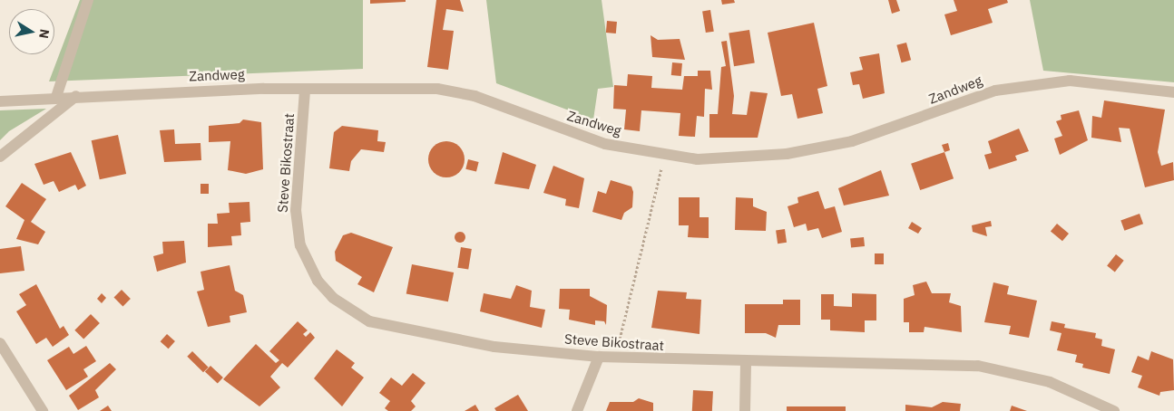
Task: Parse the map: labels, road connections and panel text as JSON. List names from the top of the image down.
{
  "streets": {
    "street": ["Zandweg", "Steve Bikostraat"]
  },
  "crossings": [
    ["Zandweg", "Steve Bikostraat"]
  ],
  "north": "right"
}
